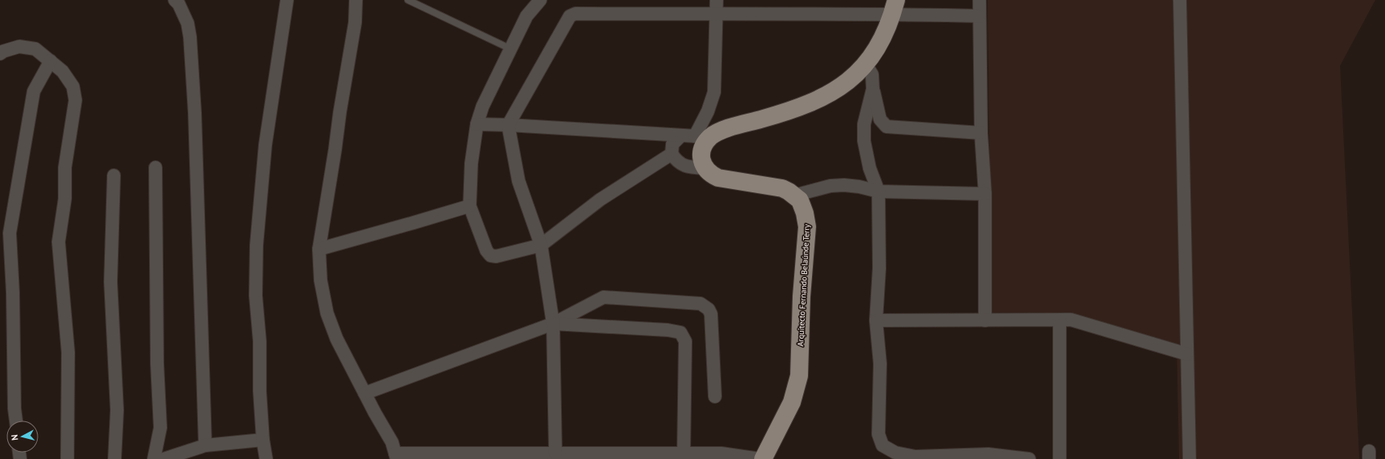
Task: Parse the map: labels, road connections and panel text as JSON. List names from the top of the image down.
{
  "streets": {
    "main road": ["Arquitecto Fernando Belaúnde Terry"]
  },
  "north": "left"
}
